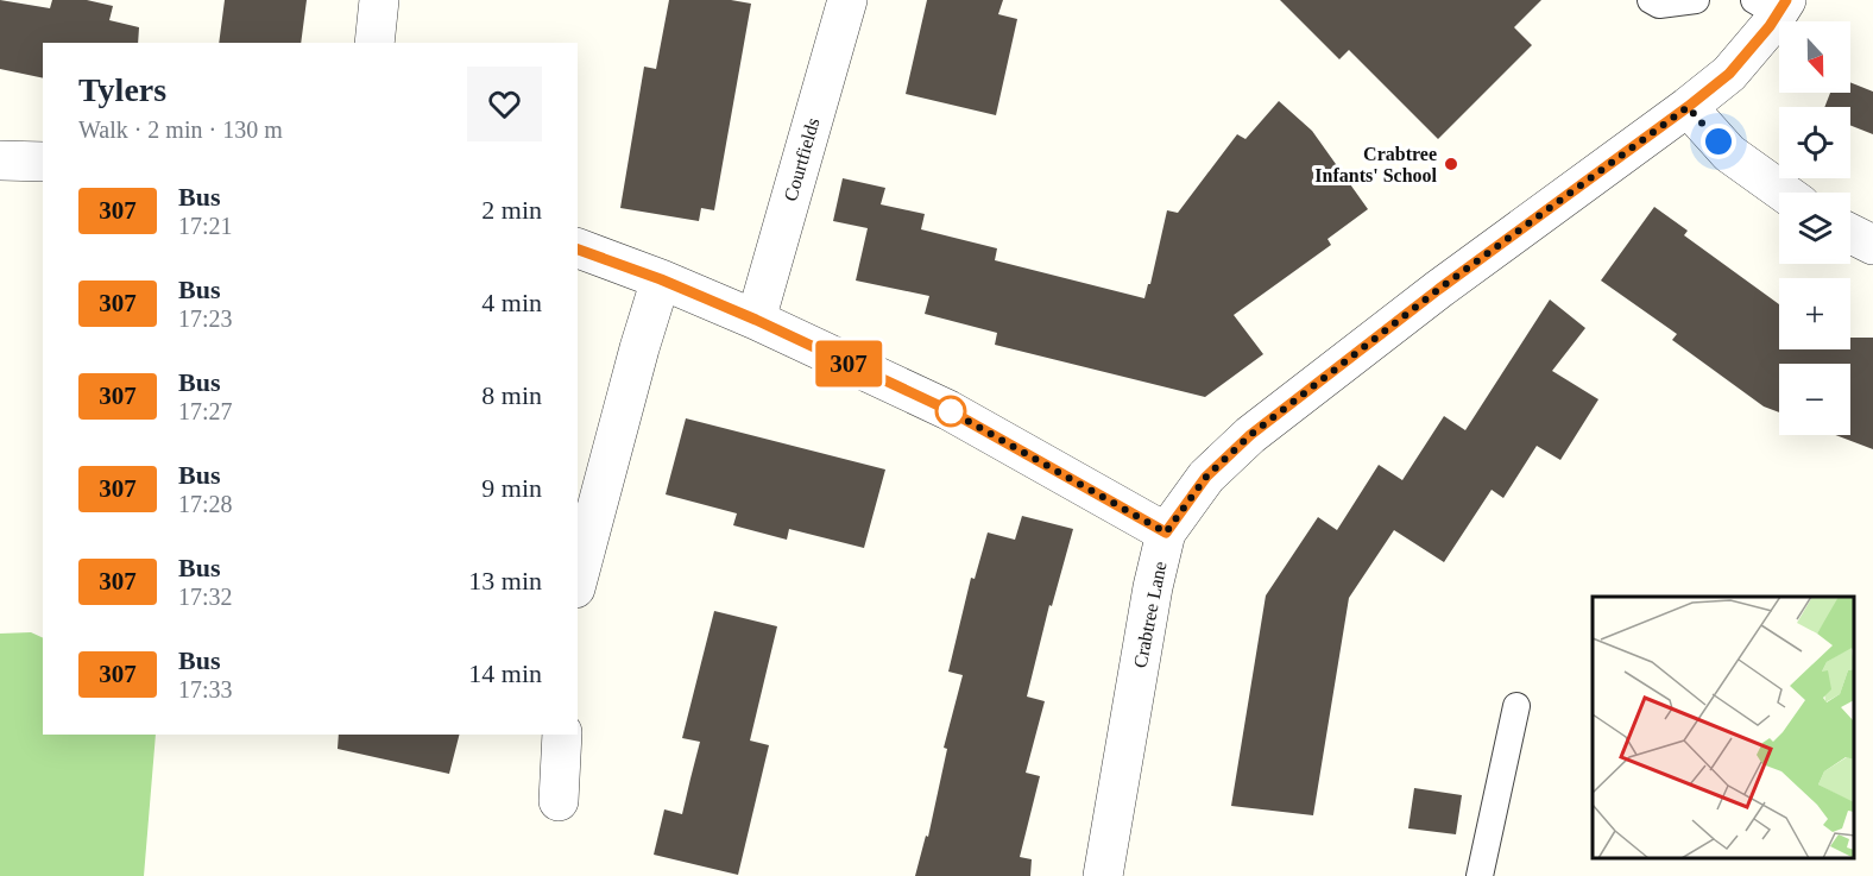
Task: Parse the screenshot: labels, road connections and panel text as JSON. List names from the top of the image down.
{
  "streets": {
    "street": ["Courtfields", "Crabtree Lane"]
  },
  "places": ["Crabtree Infants' School"],
  "lines": ["bus line 307"],
  "north": "bottom",
  "page": {
    "on_map": "307",
    "map_buttons": ["+", "−"],
    "heading": ["Tylers", "Walk · 2 min · 130 m"],
    "list": [
      {
        "mark": "307",
        "name": "Bus",
        "note": "17:21",
        "value": "2 min"
      },
      {
        "mark": "307",
        "name": "Bus",
        "note": "17:23",
        "value": "4 min"
      },
      {
        "mark": "307",
        "name": "Bus",
        "note": "17:27",
        "value": "8 min"
      },
      {
        "mark": "307",
        "name": "Bus",
        "note": "17:28",
        "value": "9 min"
      },
      {
        "mark": "307",
        "name": "Bus",
        "note": "17:32",
        "value": "13 min"
      },
      {
        "mark": "307",
        "name": "Bus",
        "note": "17:33",
        "value": "14 min"
      }
    ]
  }
}
